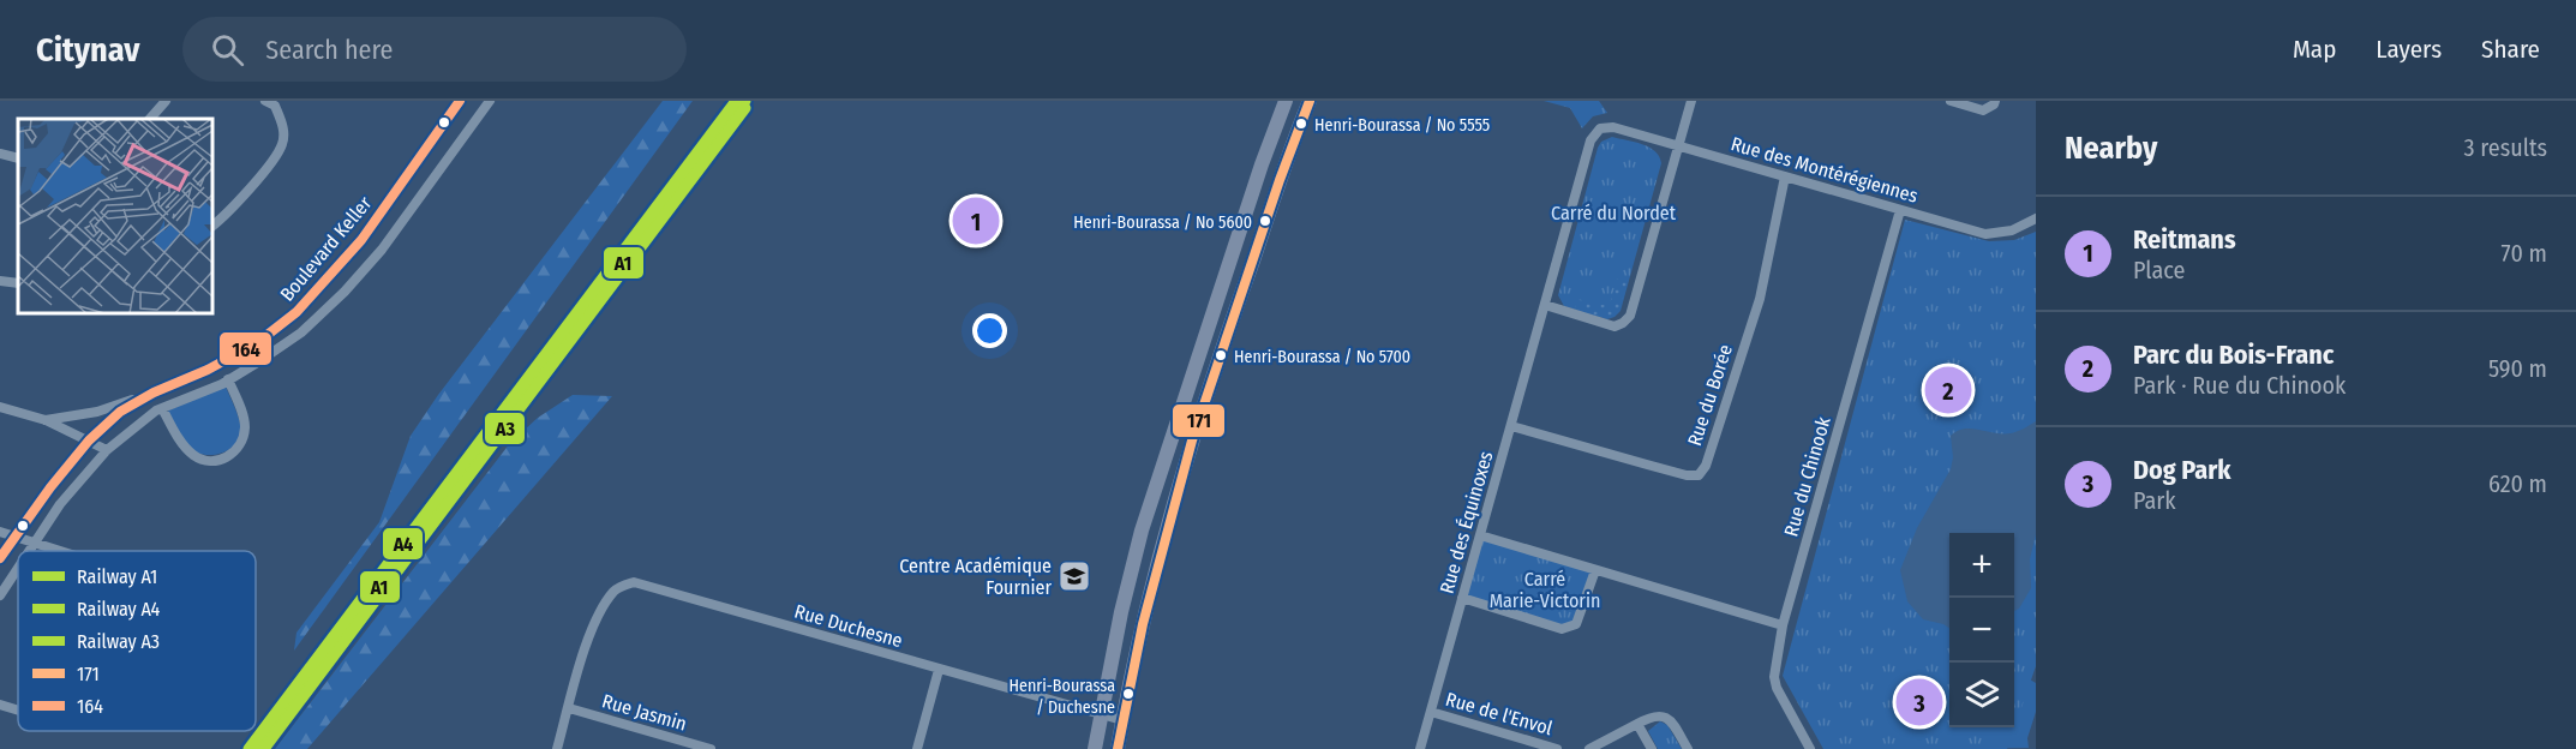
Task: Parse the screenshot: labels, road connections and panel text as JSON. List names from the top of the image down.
{
  "streets": {
    "street": [
      "Rue des Montérégiennes",
      "Boulevard Keller",
      "Rue du Borée",
      "Rue du Chinook",
      "Rue des Équinoxes",
      "Rue Duchesne",
      "Rue Jasmin",
      "Rue de l'Envol"
    ]
  },
  "crossings": [
    ["Rue des Montérégiennes", "Rue du Borée"],
    ["Rue des Montérégiennes", "Rue du Chinook"],
    ["Rue des Montérégiennes", "Rue des Équinoxes"],
    ["Rue du Borée", "Rue des Équinoxes"],
    ["Rue des Équinoxes", "Rue de l'Envol"],
    ["Rue Duchesne", "Rue Jasmin"]
  ],
  "parks": ["Carré du Nordet", "Carré Marie-Victorin"],
  "places": {
    "other": [
      "Henri-Bourassa / No 5555",
      "Henri-Bourassa / No 5600",
      "Henri-Bourassa / No 5700",
      "Henri-Bourassa / Duchesne"
    ],
    "school or university": ["Centre Académique Fournier"]
  },
  "lines": [
    "rail line A1",
    "rail line A4",
    "transit line 171",
    "transit line 164",
    "rail line A3"
  ],
  "legend": [
    "Railway A1",
    "Railway A4",
    "Railway A3",
    "171",
    "164"
  ],
  "page": {
    "header": "Citynav",
    "search": "Search here",
    "nav": ["Map", "Layers", "Share"],
    "heading": ["Nearby", "3 results"],
    "pins": ["1", "2", "3"],
    "list": [
      {
        "mark": "1",
        "name": "Reitmans",
        "note": "Place",
        "value": "70 m"
      },
      {
        "mark": "2",
        "name": "Parc du Bois-Franc",
        "note": "Park · Rue du Chinook",
        "value": "590 m"
      },
      {
        "mark": "3",
        "name": "Dog Park",
        "note": "Park",
        "value": "620 m"
      }
    ],
    "map_buttons": ["+", "−"]
  }
}
